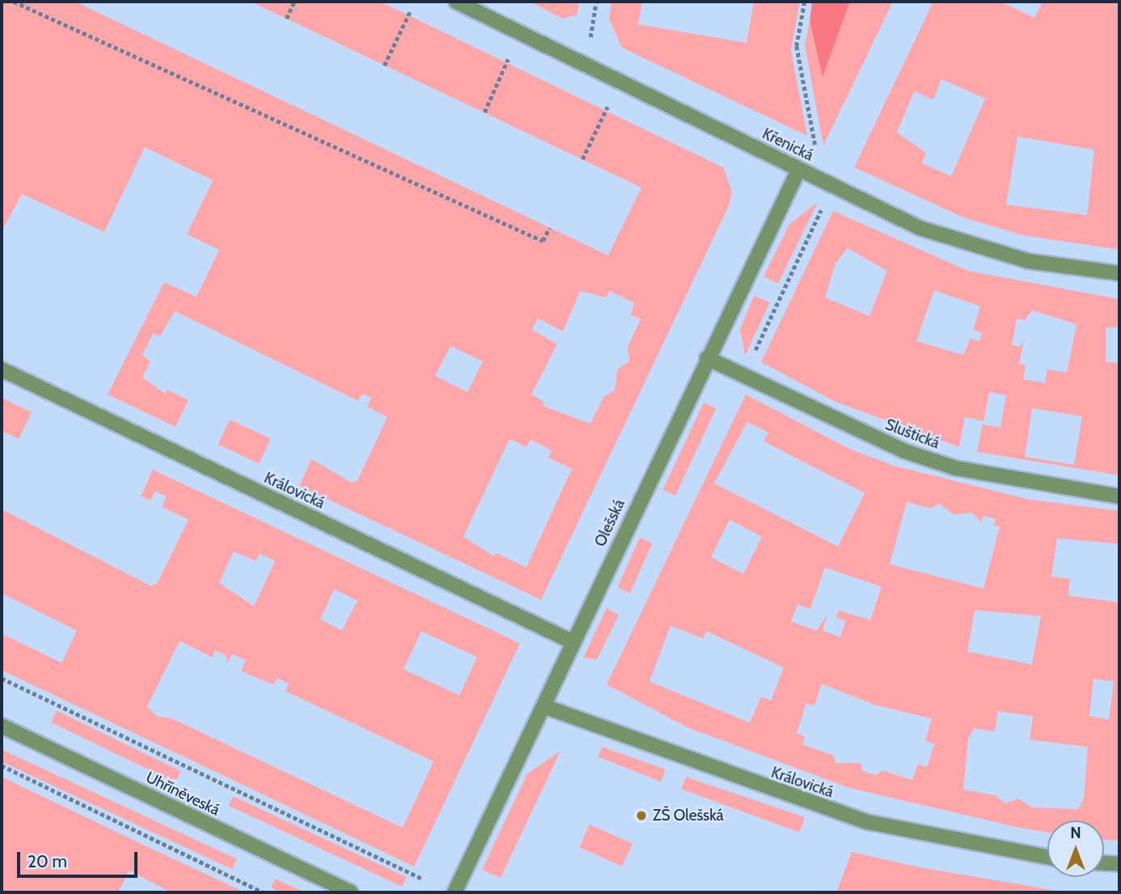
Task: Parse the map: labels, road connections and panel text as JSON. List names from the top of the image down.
{
  "streets": {
    "street": [
      "Křenická",
      "Sluštická",
      "Královická",
      "Olešská",
      "Uhříněveská"
    ]
  },
  "crossings": [
    ["Křenická", "Olešská"],
    ["Sluštická", "Olešská"],
    ["Královická", "Olešská"]
  ],
  "places": ["ZŠ Olešská"],
  "scale_bar": "20 m",
  "north": "top"
}
